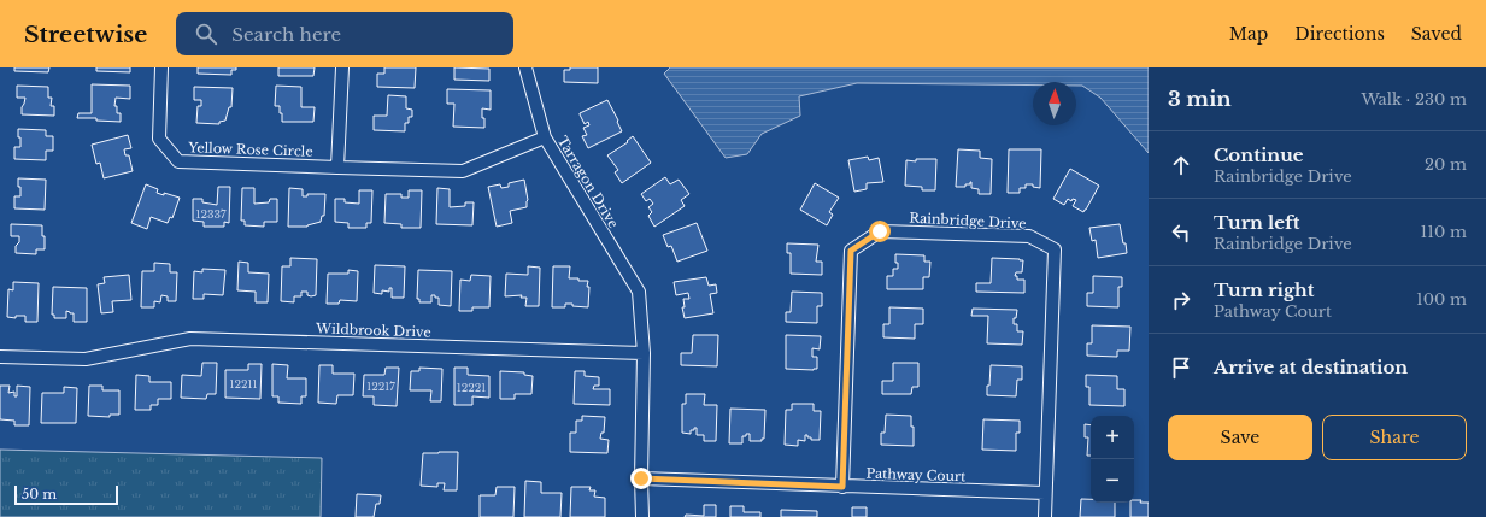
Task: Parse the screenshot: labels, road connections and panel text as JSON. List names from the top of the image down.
{
  "streets": {
    "street": [
      "Yellow Rose Circle",
      "Tarragon Drive",
      "Rainbridge Drive",
      "Wildbrook Drive",
      "Pathway Court"
    ]
  },
  "crossings": [
    ["Yellow Rose Circle", "Tarragon Drive"],
    ["Tarragon Drive", "Wildbrook Drive"],
    ["Rainbridge Drive", "Pathway Court"]
  ],
  "house_numbers": [
    "12337",
    "12211",
    "12217",
    "12221"
  ],
  "scale_bar": "50 m",
  "north": "top",
  "page": {
    "header": "Streetwise",
    "search": "Search here",
    "nav": ["Map", "Directions", "Saved"],
    "heading": ["3 min", "Walk · 230 m"],
    "list": [
      ["Continue", "Rainbridge Drive", "20 m"],
      ["Turn left", "Rainbridge Drive", "110 m"],
      ["Turn right", "Pathway Court", "100 m"],
      "Arrive at destination"
    ],
    "buttons": ["Save", "Share"],
    "map_buttons": ["+", "−"],
    "scale": "50 m"
  }
}
